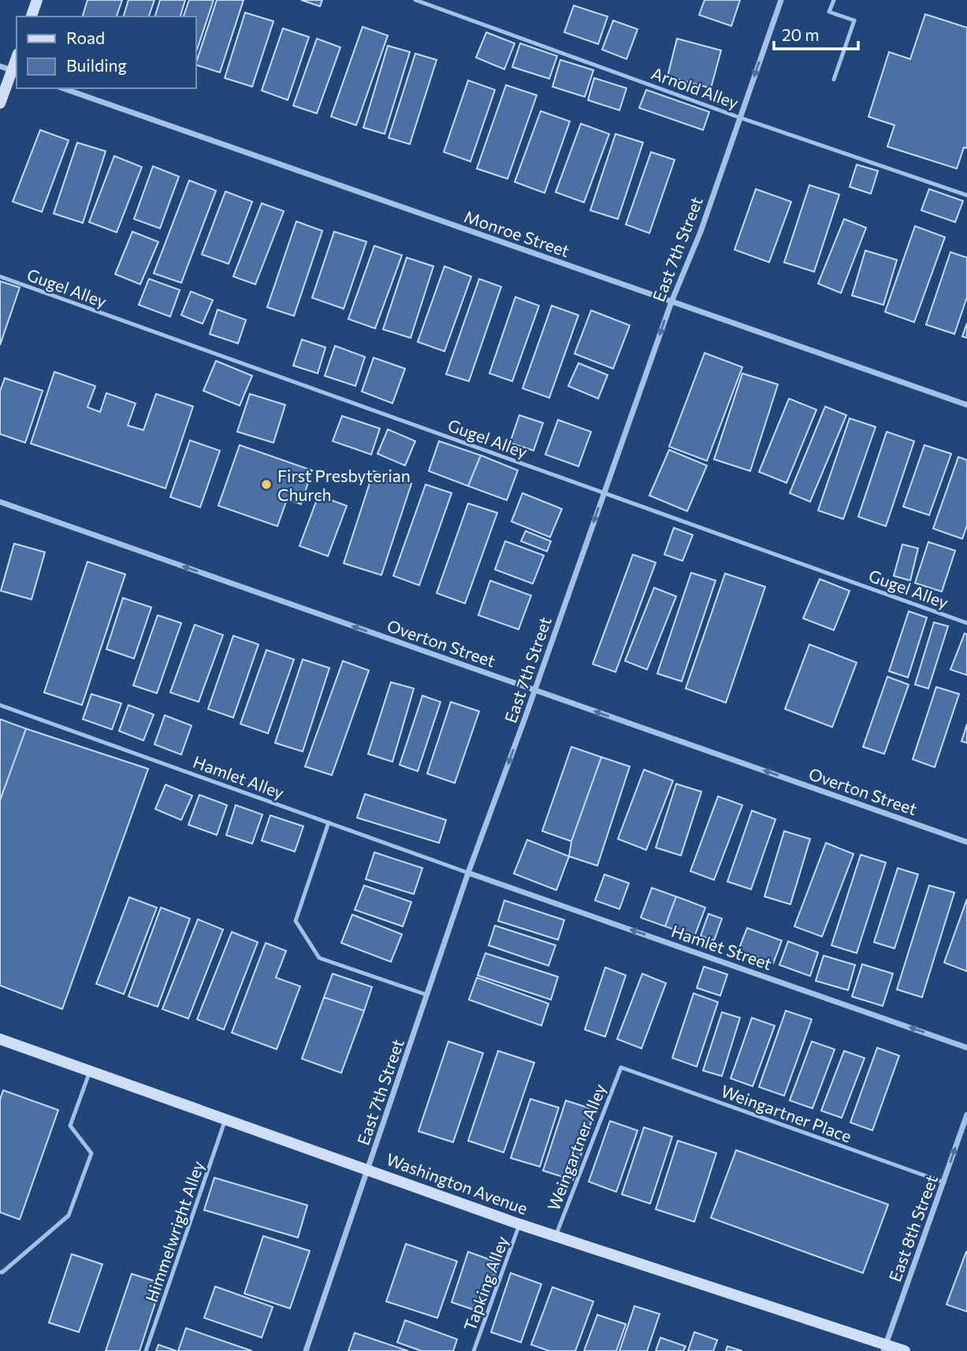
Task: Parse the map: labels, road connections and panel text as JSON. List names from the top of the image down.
{
  "streets": {
    "street": [
      "Monroe Street",
      "East 7th Street",
      "Overton Street",
      "Hamlet Street",
      "Washington Avenue",
      "East 8th Street"
    ],
    "lane": [
      "Arnold Alley",
      "Gugel Alley",
      "Hamlet Alley",
      "Weingartner Place",
      "Weingartner Alley",
      "Himmelwright Alley",
      "Tapking Alley"
    ]
  },
  "crossings": [
    ["Arnold Alley", "East 7th Street"],
    ["Monroe Street", "East 7th Street"],
    ["East 7th Street", "Gugel Alley"],
    ["East 7th Street", "Overton Street"],
    ["East 7th Street", "Hamlet Alley"],
    ["East 7th Street", "Hamlet Street"],
    ["East 7th Street", "Washington Avenue"],
    ["Hamlet Alley", "Hamlet Street"],
    ["Weingartner Place", "Weingartner Alley"],
    ["Weingartner Place", "East 8th Street"],
    ["Weingartner Alley", "Washington Avenue"],
    ["Washington Avenue", "East 8th Street"],
    ["Washington Avenue", "Himmelwright Alley"],
    ["Washington Avenue", "Tapking Alley"]
  ],
  "one_way": ["East 7th Street", "Overton Street", "Hamlet Street"],
  "places": ["First Presbyterian Church"],
  "legend": ["Road", "Building"],
  "scale_bar": "20 m"
}
